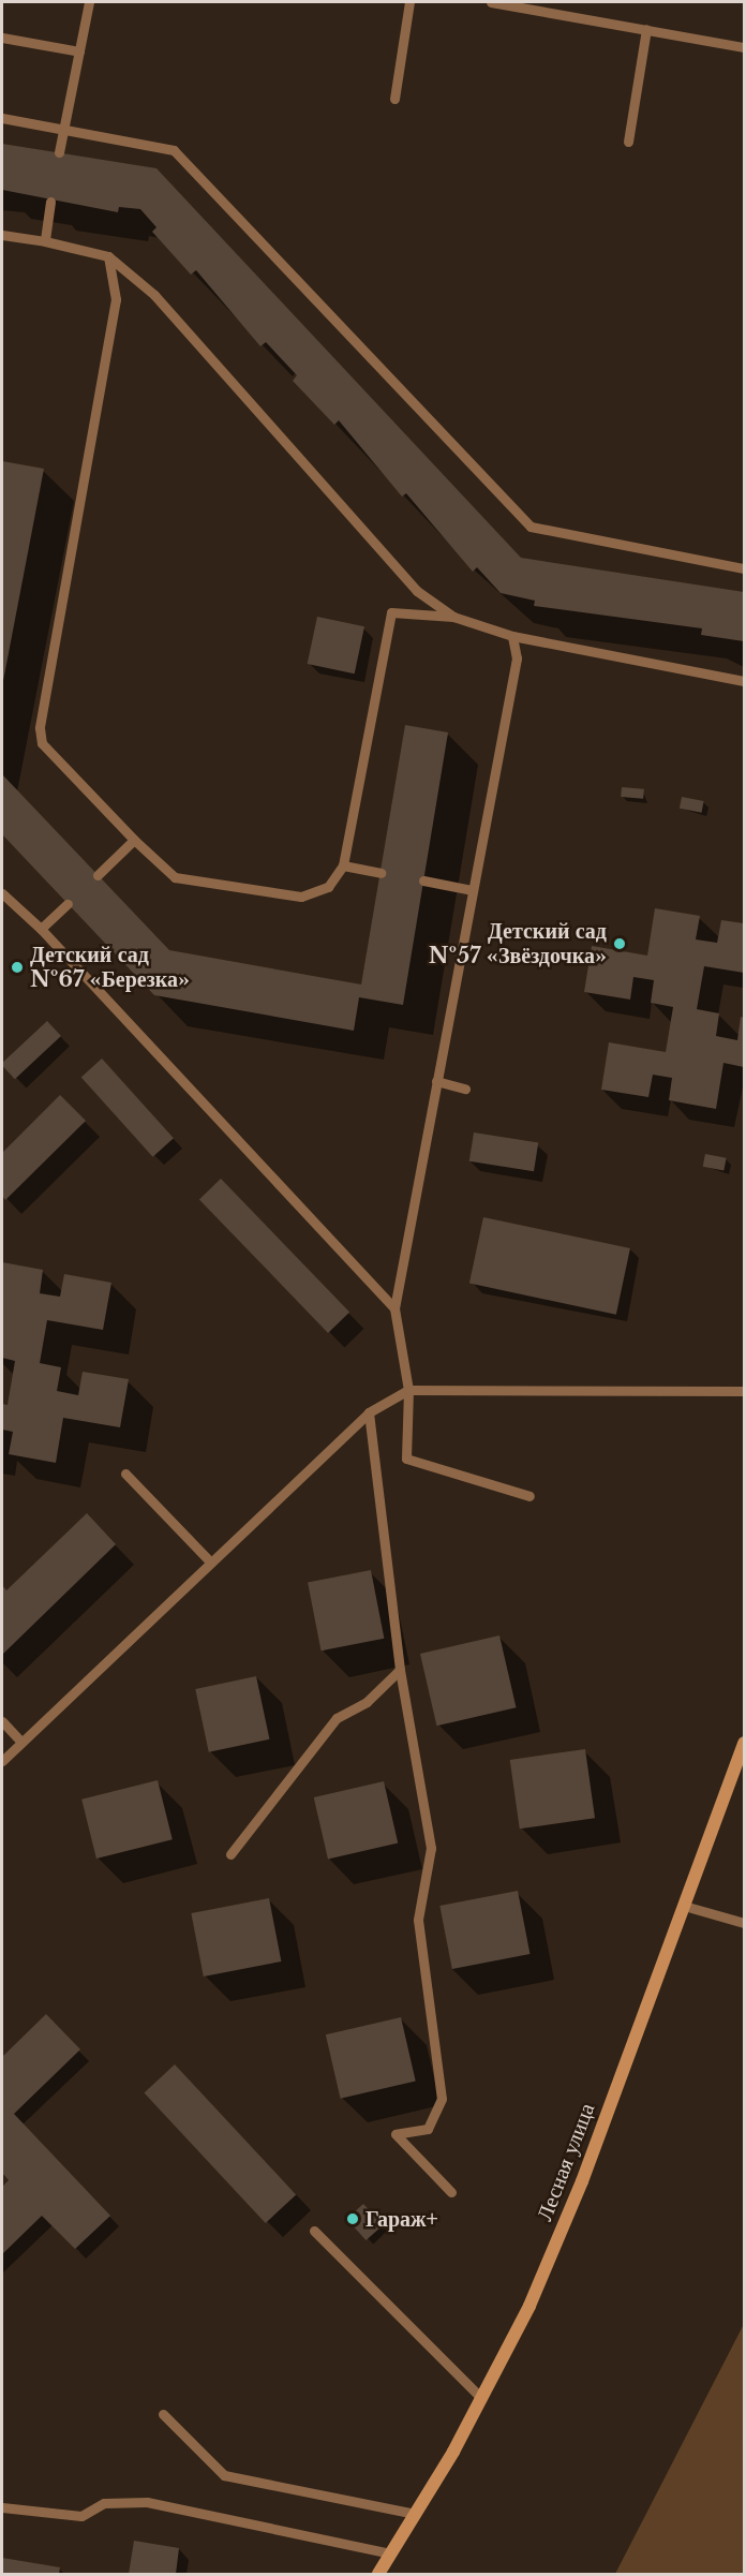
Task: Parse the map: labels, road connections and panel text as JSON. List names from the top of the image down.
{
  "streets": {
    "main road": ["Лесная улица"]
  },
  "places": ["Детский сад №57 «Звёздочка»", "Детский сад №67 «Березка»", "Гараж+"]
}
